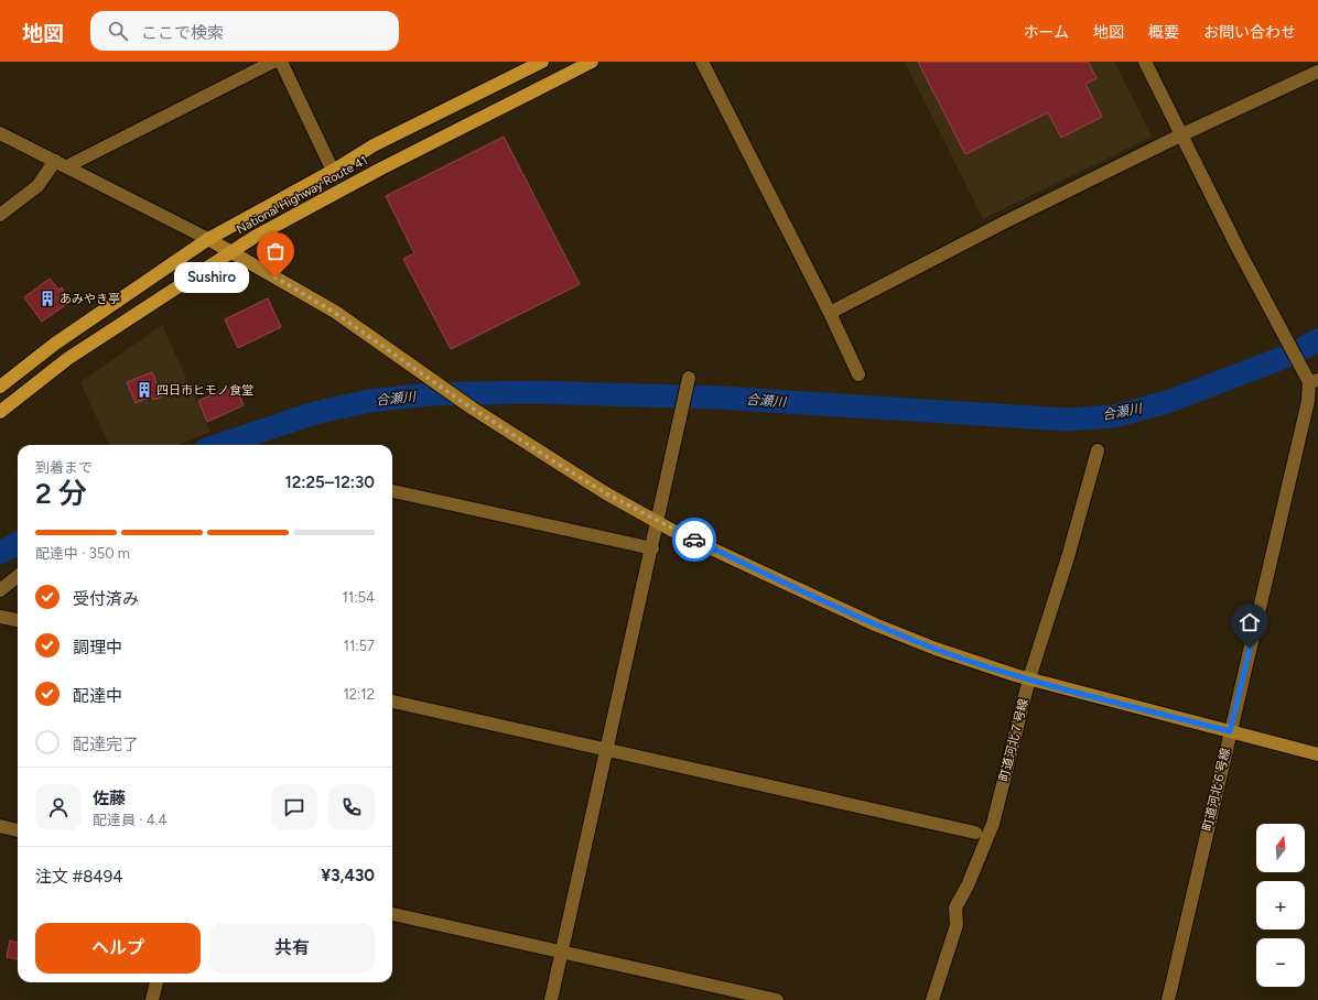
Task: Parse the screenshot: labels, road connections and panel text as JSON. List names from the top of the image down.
{
  "streets": {
    "highway": ["National Highway Route 41"],
    "street": ["町道河北７号線", "町道河北６号線"]
  },
  "water": ["合瀬川"],
  "places": {
    "other": ["Sushiro"],
    "building": ["あみやき亭", "四日市ヒモノ食堂"]
  },
  "north": "top",
  "page": {
    "header": "地図",
    "search": "ここで検索",
    "nav": [
      "ホーム",
      "地図",
      "概要",
      "お問い合わせ"
    ],
    "bubble": "Sushiro",
    "heading": ["2 分", "到着まで", "12:25–12:30"],
    "panel": [
      "佐藤",
      "配達員 · 4.4",
      "注文 #8494",
      "¥3,430"
    ],
    "bar": "配達中 · 350 m",
    "list": [
      ["受付済み", "11:54"],
      ["調理中", "11:57"],
      ["配達中", "12:12"],
      "配達完了"
    ],
    "map_buttons": ["+", "−"],
    "buttons": ["ヘルプ", "共有"]
  }
}
